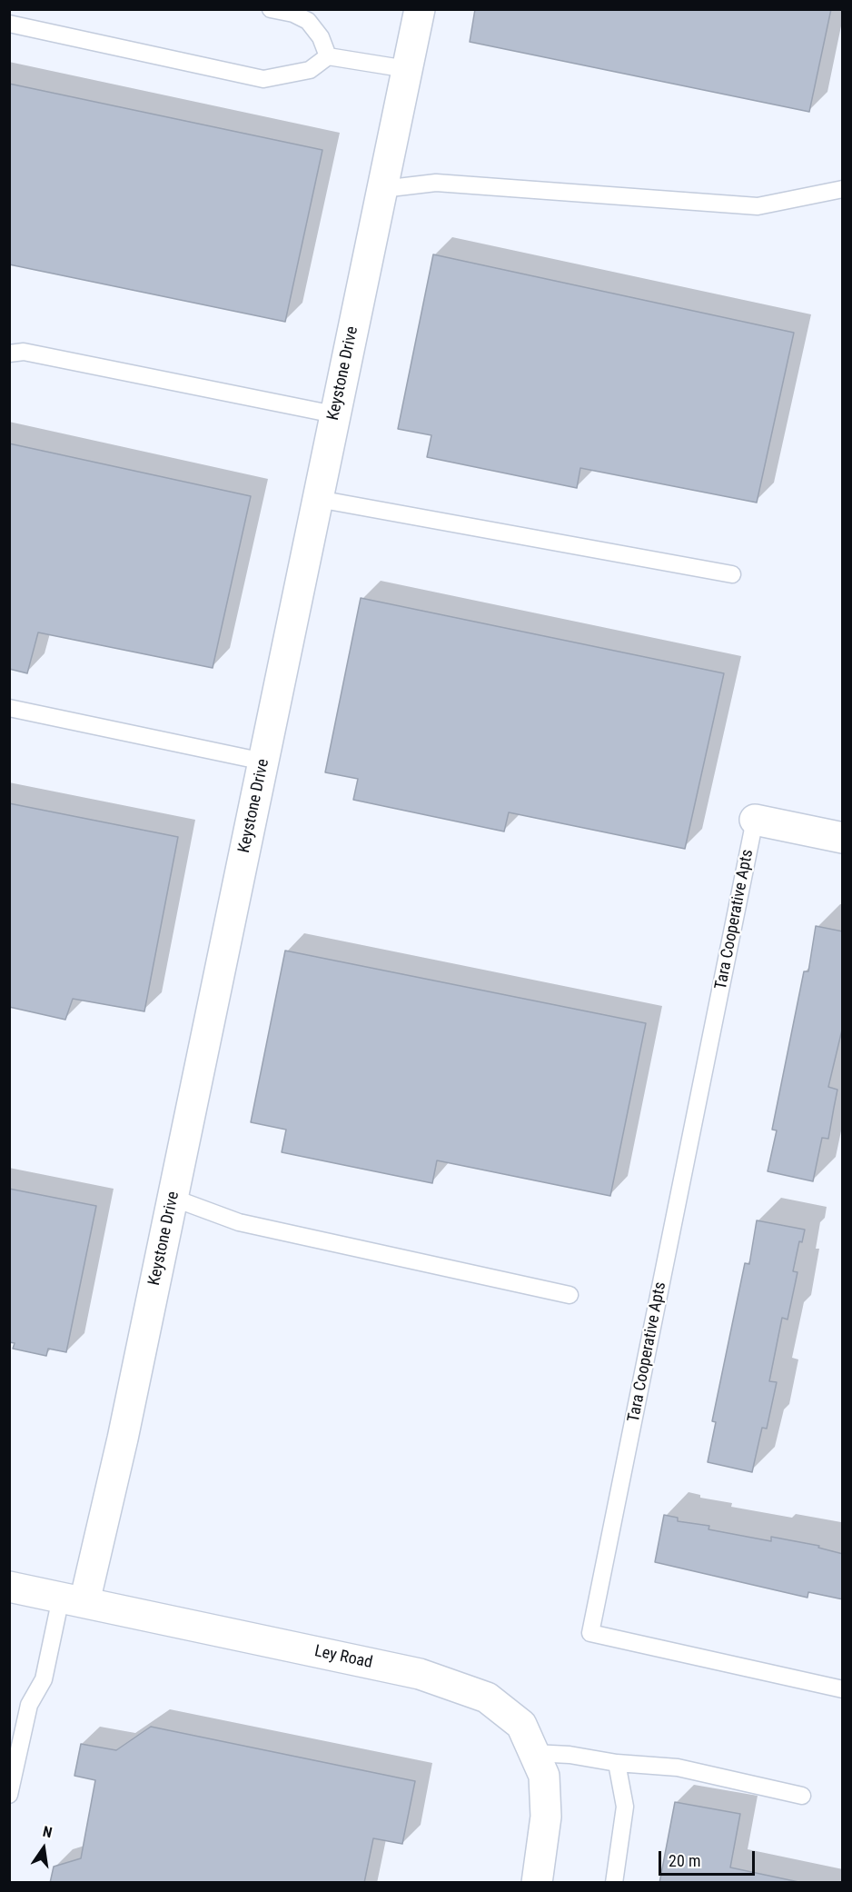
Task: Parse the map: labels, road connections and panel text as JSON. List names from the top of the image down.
{
  "streets": {
    "street": ["Keystone Drive", "Ley Road"],
    "lane": ["Tara Cooperative Apts"]
  },
  "crossings": [
    ["Keystone Drive", "Ley Road"]
  ],
  "scale_bar": "20 m",
  "north": "top"
}
